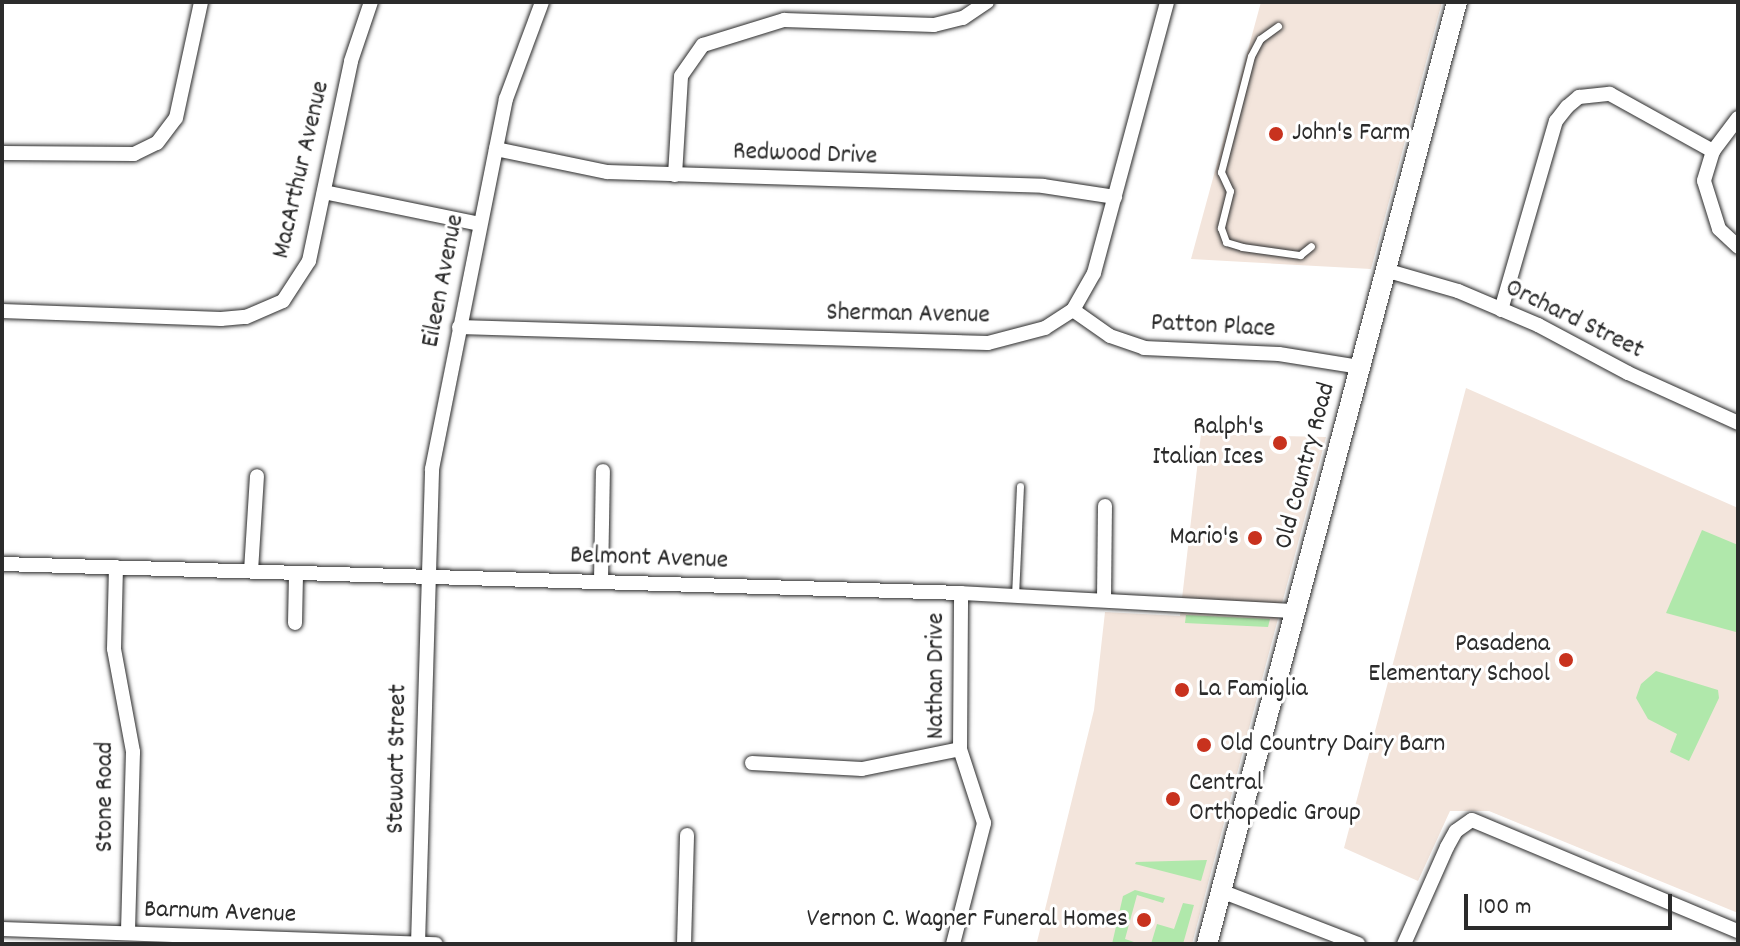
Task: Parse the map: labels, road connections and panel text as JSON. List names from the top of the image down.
{
  "streets": {
    "main road": ["Old Country Road"],
    "street": [
      "Redwood Drive",
      "MacArthur Avenue",
      "Eileen Avenue",
      "Sherman Avenue",
      "Orchard Street",
      "Patton Place",
      "Belmont Avenue",
      "Nathan Drive",
      "Stewart Street",
      "Stone Road",
      "Barnum Avenue"
    ]
  },
  "crossings": [
    ["Redwood Drive", "Eileen Avenue"],
    ["Eileen Avenue", "Sherman Avenue"],
    ["Eileen Avenue", "Belmont Avenue"],
    ["Eileen Avenue", "Stewart Street"],
    ["Sherman Avenue", "Patton Place"],
    ["Orchard Street", "Old Country Road"],
    ["Patton Place", "Old Country Road"],
    ["Old Country Road", "Belmont Avenue"],
    ["Belmont Avenue", "Nathan Drive"],
    ["Belmont Avenue", "Stewart Street"],
    ["Belmont Avenue", "Stone Road"],
    ["Stewart Street", "Barnum Avenue"],
    ["Stone Road", "Barnum Avenue"]
  ],
  "places": [
    "John's Farm",
    "Ralph's Italian Ices",
    "Mario's",
    "Pasadena Elementary School",
    "La Famiglia",
    "Old Country Dairy Barn",
    "Central Orthopedic Group",
    "Vernon C. Wagner Funeral Homes"
  ],
  "scale_bar": "100 m"
}
